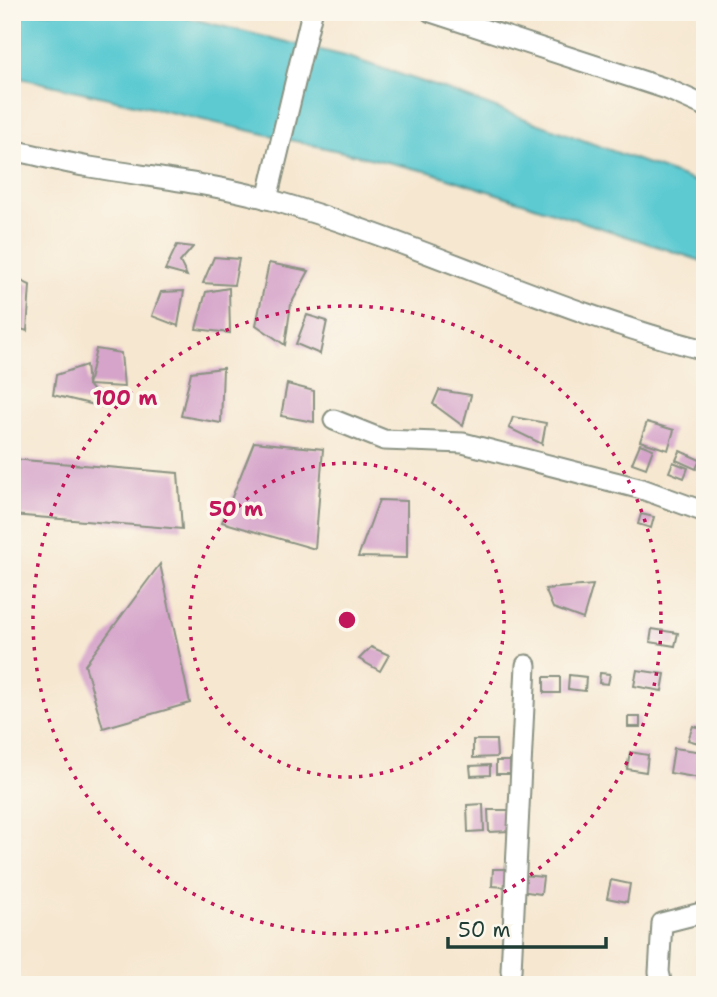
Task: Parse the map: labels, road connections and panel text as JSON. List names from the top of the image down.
{
  "scale_bar": "50 m",
  "rings": ["100 m", "50 m"]
}
